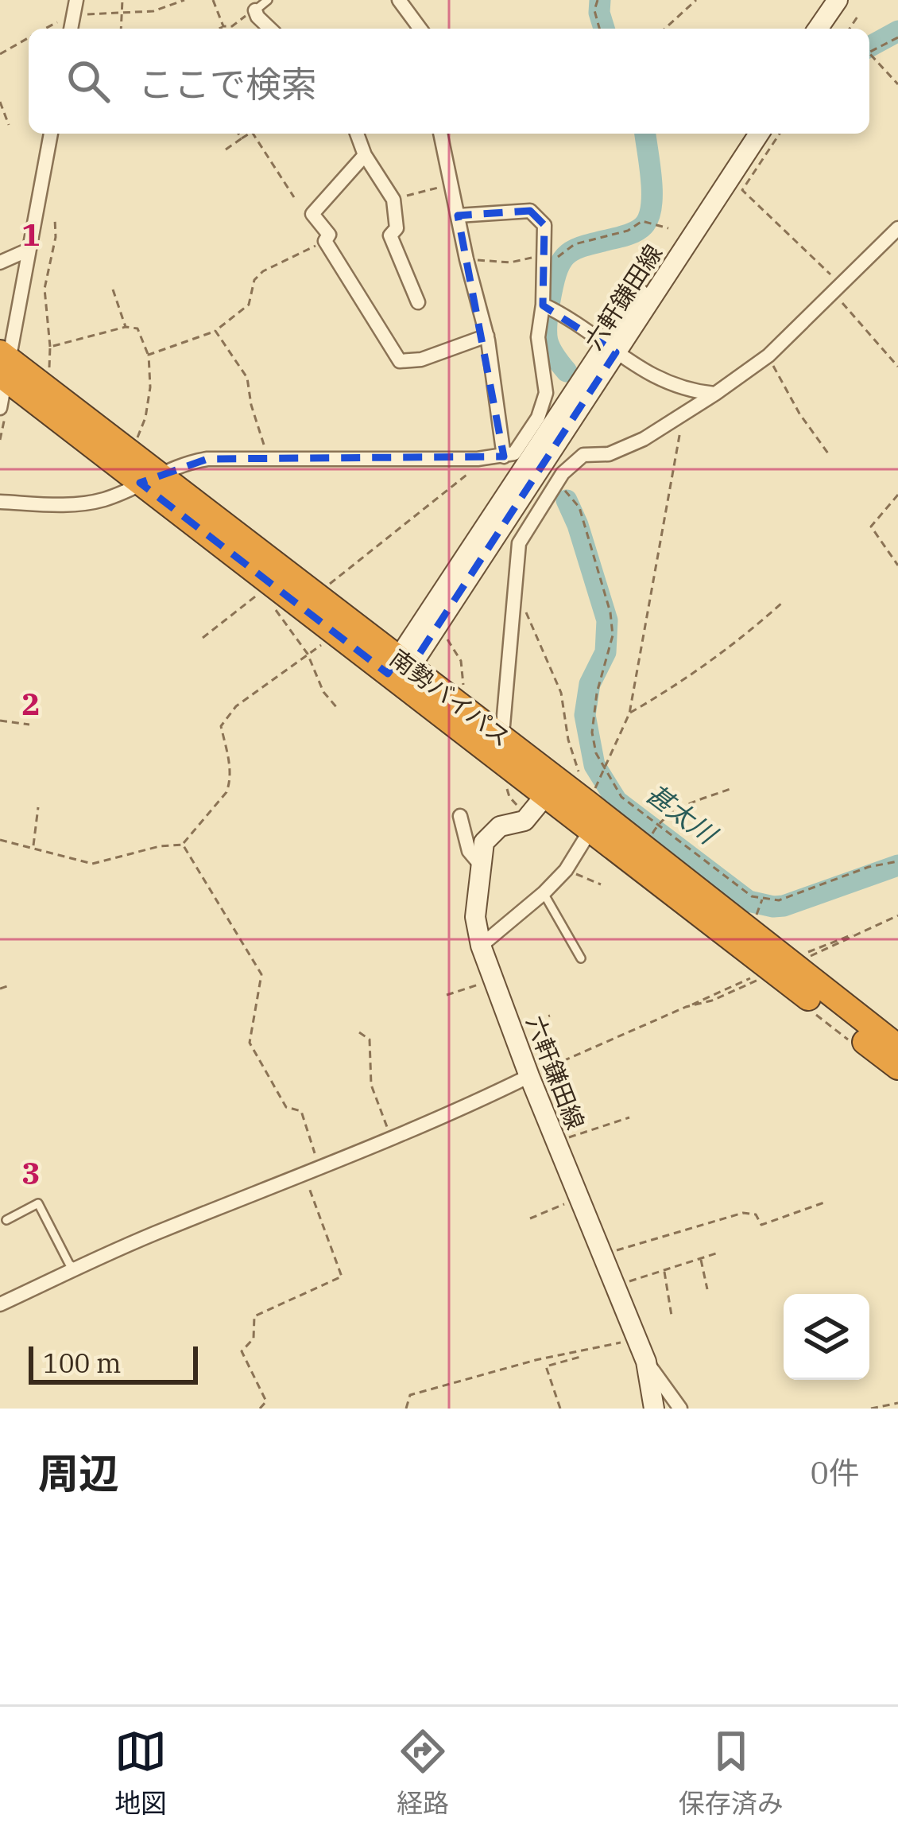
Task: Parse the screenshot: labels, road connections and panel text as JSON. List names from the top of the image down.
{
  "streets": {
    "highway": ["南勢バイパス"],
    "main road": ["六軒鎌田線"]
  },
  "crossings": [
    ["六軒鎌田線", "南勢バイパス"]
  ],
  "water": ["甚太川"],
  "scale_bar": "100 m",
  "page": {
    "search": "ここで検索",
    "scale": "100 m",
    "heading": ["周辺", "0件"],
    "nav": ["地図", "経路", "保存済み"]
  },
  "grid": {
    "rows": ["1", "2", "3"]
  }
}
